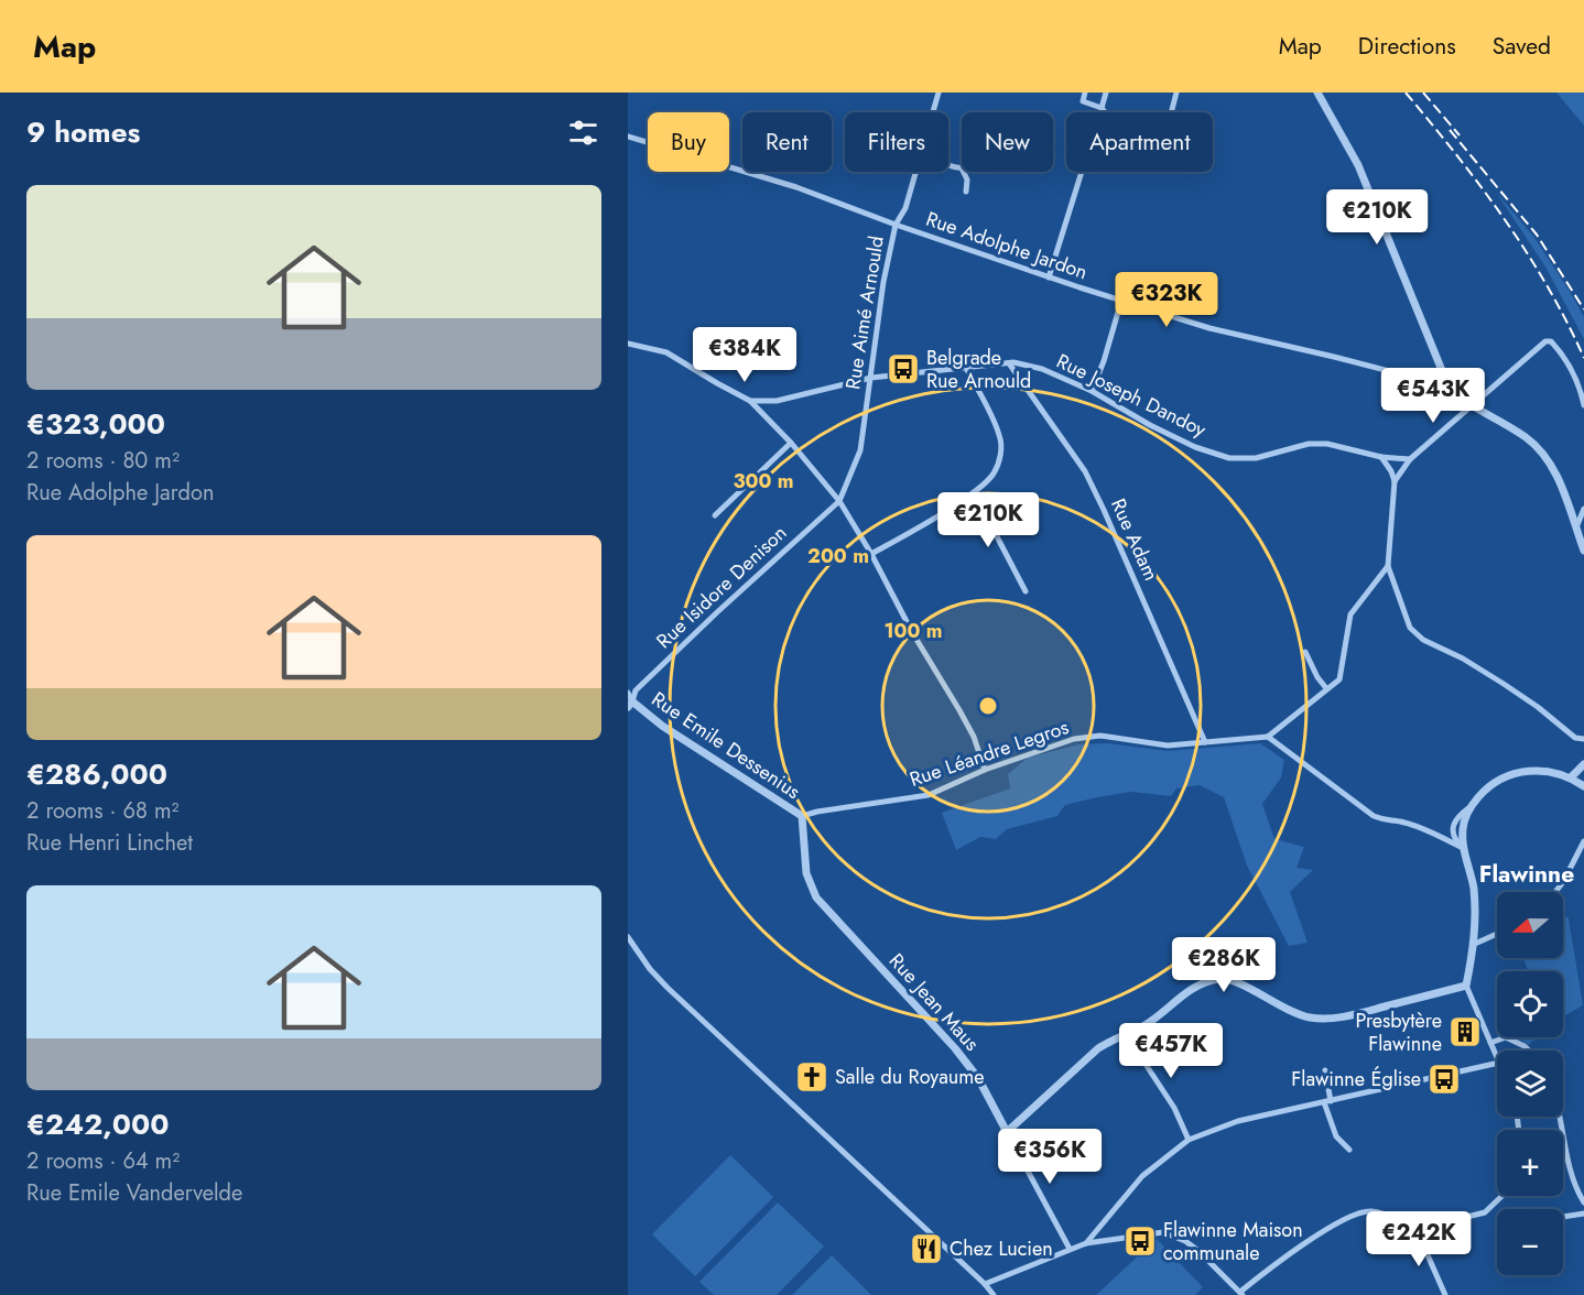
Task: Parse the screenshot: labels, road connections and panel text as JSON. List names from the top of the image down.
{
  "streets": {
    "street": [
      "Rue Adolphe Jardon",
      "Rue Aimé Arnould",
      "Rue Joseph Dandoy",
      "Rue Adam",
      "Rue Isidore Denison",
      "Rue Emile Dessenius",
      "Rue Léandre Legros",
      "Rue Jean Maus"
    ]
  },
  "crossings": [
    ["Rue Adolphe Jardon", "Rue Aimé Arnould"],
    ["Rue Aimé Arnould", "Rue Joseph Dandoy"],
    ["Rue Aimé Arnould", "Rue Isidore Denison"],
    ["Rue Joseph Dandoy", "Rue Adam"],
    ["Rue Adam", "Rue Léandre Legros"],
    ["Rue Isidore Denison", "Rue Emile Dessenius"],
    ["Rue Emile Dessenius", "Rue Léandre Legros"],
    ["Rue Emile Dessenius", "Rue Jean Maus"],
    ["Rue Léandre Legros", "Rue Jean Maus"]
  ],
  "districts": ["Flawinne"],
  "places": {
    "bus stop": ["Belgrade Rue Arnould", "Flawinne Église", "Flawinne Maison communale"],
    "building": ["Presbytère Flawinne"],
    "church": ["Salle du Royaume"],
    "restaurant": ["Chez Lucien"]
  },
  "north": "left",
  "page": {
    "header": "Map",
    "nav": ["Map", "Directions", "Saved"],
    "heading": "9 homes",
    "chip": [
      "Buy",
      "Rent",
      "Filters",
      "New",
      "Apartment"
    ],
    "list": [
      {
        "name": "€323,000",
        "note": "2 rooms · 80 m² · Rue Adolphe Jardon"
      },
      {
        "name": "€286,000",
        "note": "2 rooms · 68 m² · Rue Henri Linchet"
      },
      {
        "name": "€242,000",
        "note": "2 rooms · 64 m² · Rue Emile Vandervelde"
      }
    ],
    "price": [
      "€210K",
      "€323K",
      "€384K",
      "€543K",
      "€210K",
      "€286K",
      "€457K",
      "€356K",
      "€242K"
    ],
    "map_buttons": ["+", "−"]
  },
  "rings": ["300 m", "200 m", "100 m"]
}
